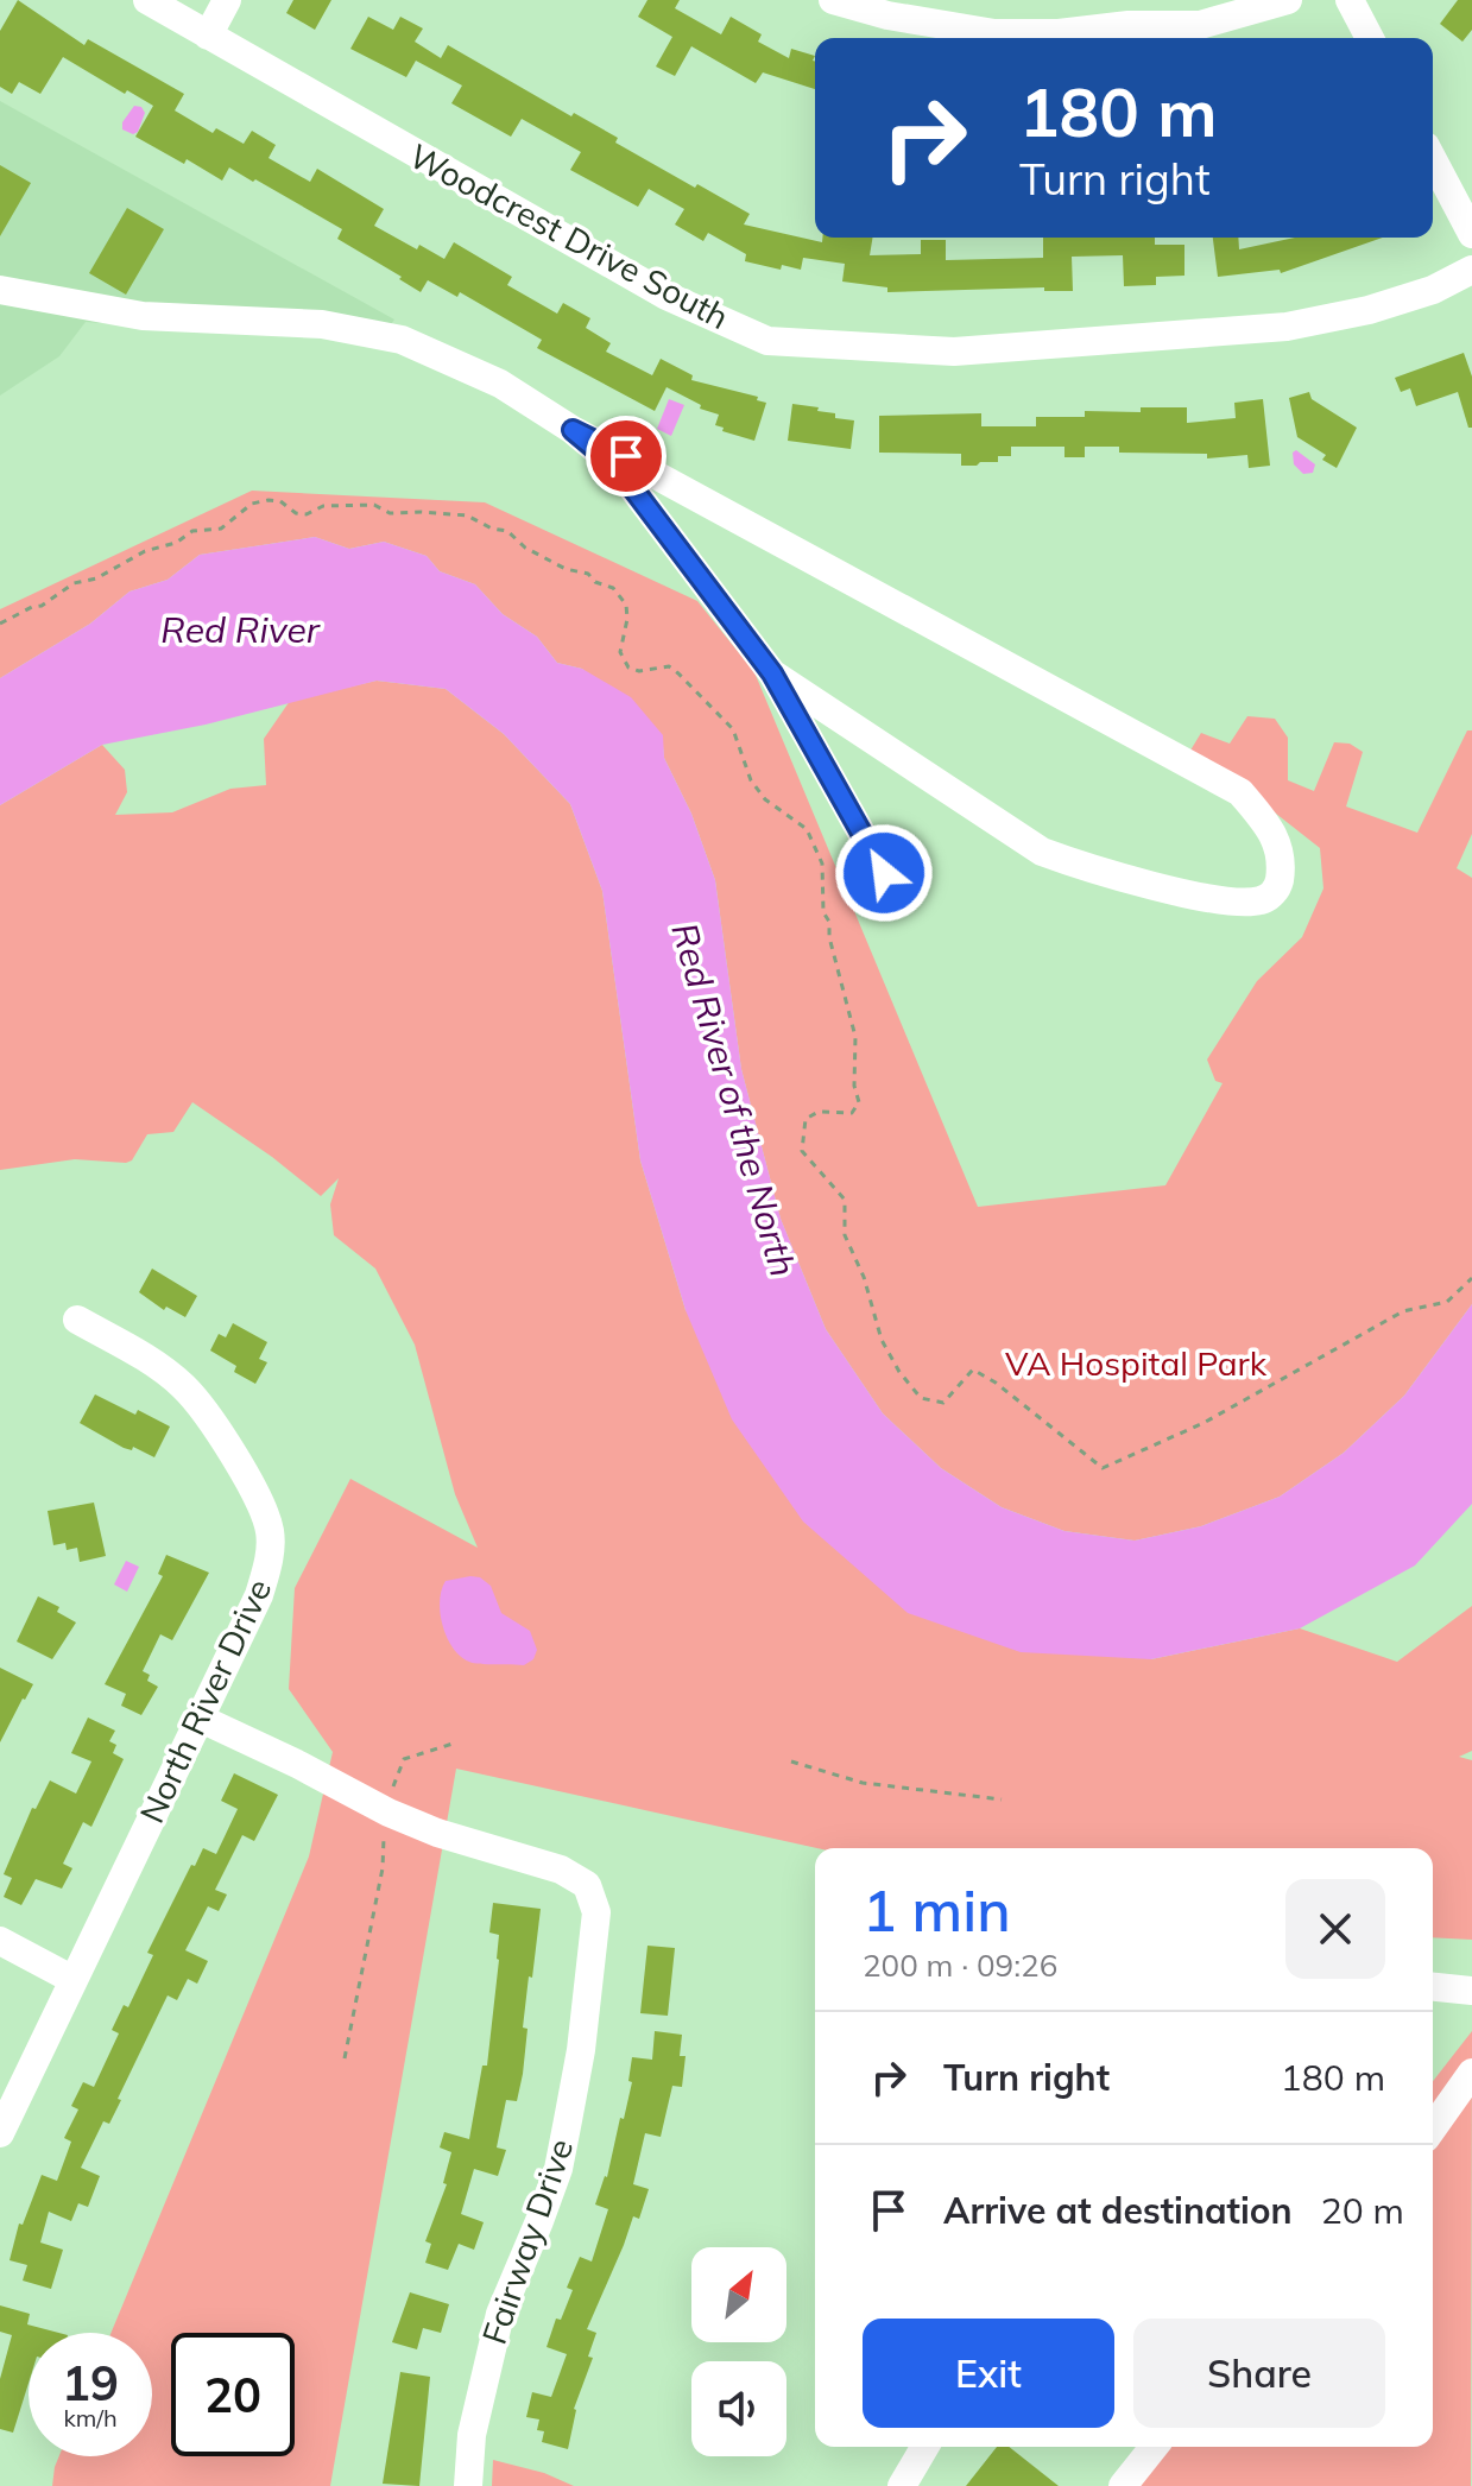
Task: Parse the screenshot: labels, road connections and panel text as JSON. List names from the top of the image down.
{
  "streets": {
    "street": ["Woodcrest Drive South", "North River Drive", "Fairway Drive"]
  },
  "water": ["Red River", "Red River of the North"],
  "parks": ["VA Hospital Park"],
  "north": "top right",
  "page": {
    "turn": ["180 m", "Turn right"],
    "heading": ["1 min", "200 m · 09:26"],
    "list": [
      {
        "name": "Turn right",
        "value": "180 m"
      },
      {
        "name": "Arrive at destination",
        "value": "20 m"
      }
    ],
    "buttons": ["Exit", "Share"],
    "speed": "19 km/h",
    "limit": "20"
  }
}
